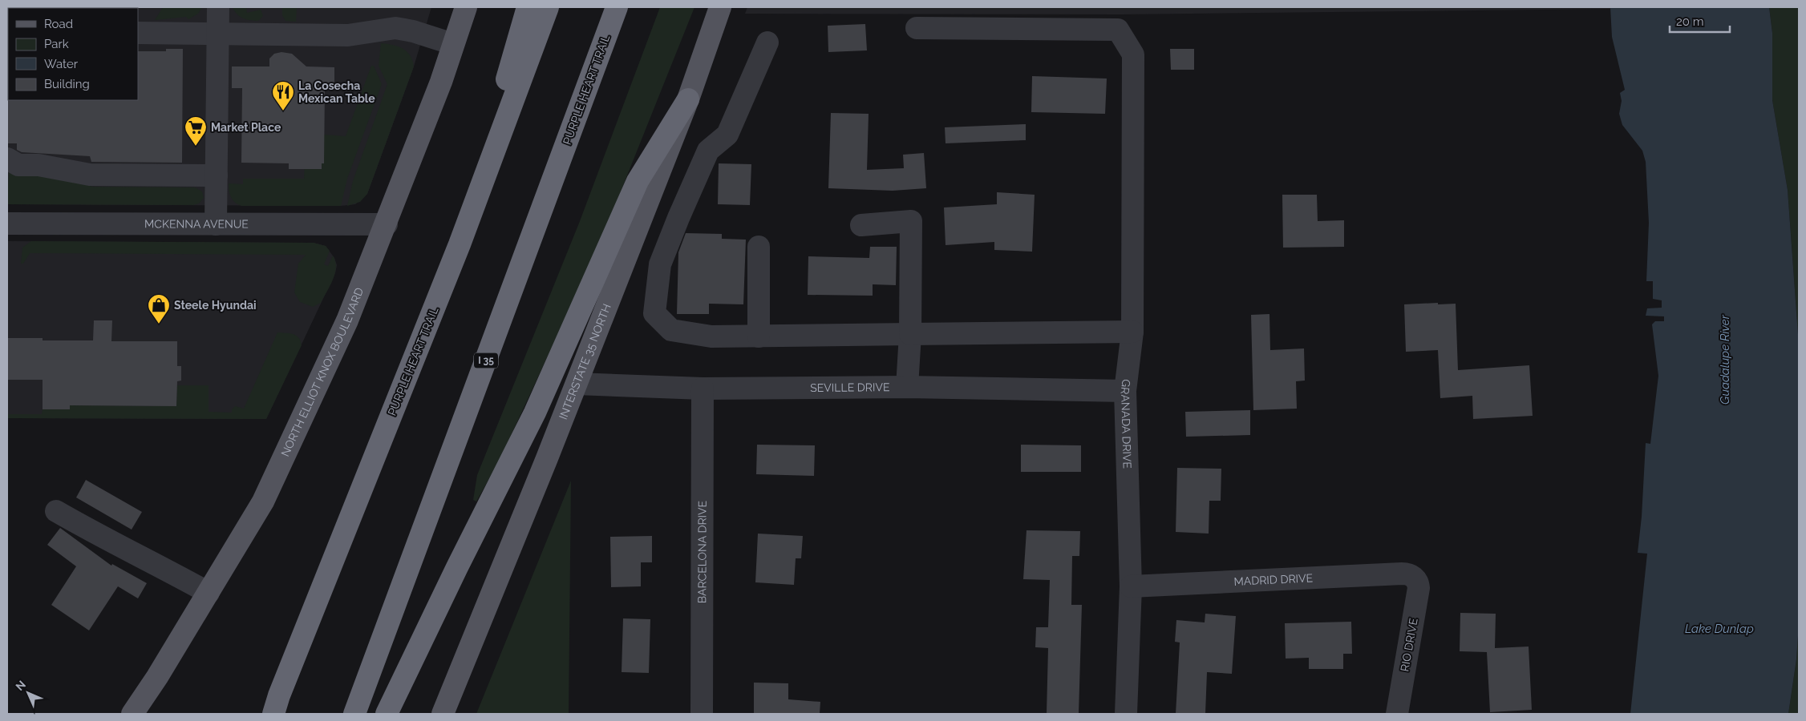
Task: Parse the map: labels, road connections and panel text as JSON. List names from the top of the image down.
{
  "streets": {
    "highway": ["PURPLE HEART TRAIL", "I 35"],
    "main road": ["INTERSTATE 35 NORTH", "NORTH ELLIOT KNOX BOULEVARD"],
    "street": [
      "MCKENNA AVENUE",
      "SEVILLE DRIVE",
      "GRANADA DRIVE",
      "BARCELONA DRIVE",
      "MADRID DRIVE",
      "RIO DRIVE"
    ]
  },
  "crossings": [
    ["MCKENNA AVENUE", "NORTH ELLIOT KNOX BOULEVARD"],
    ["INTERSTATE 35 NORTH", "SEVILLE DRIVE"],
    ["SEVILLE DRIVE", "GRANADA DRIVE"],
    ["SEVILLE DRIVE", "BARCELONA DRIVE"],
    ["GRANADA DRIVE", "MADRID DRIVE"],
    ["MADRID DRIVE", "RIO DRIVE"]
  ],
  "water": ["Guadalupe River", "Lake Dunlap"],
  "places": {
    "restaurant": ["La Cosecha Mexican Table"],
    "supermarket": ["Market Place"],
    "shop": ["Steele Hyundai"]
  },
  "legend": [
    "Road",
    "Park",
    "Water",
    "Building"
  ],
  "scale_bar": "20 m",
  "north": "top left"
}
